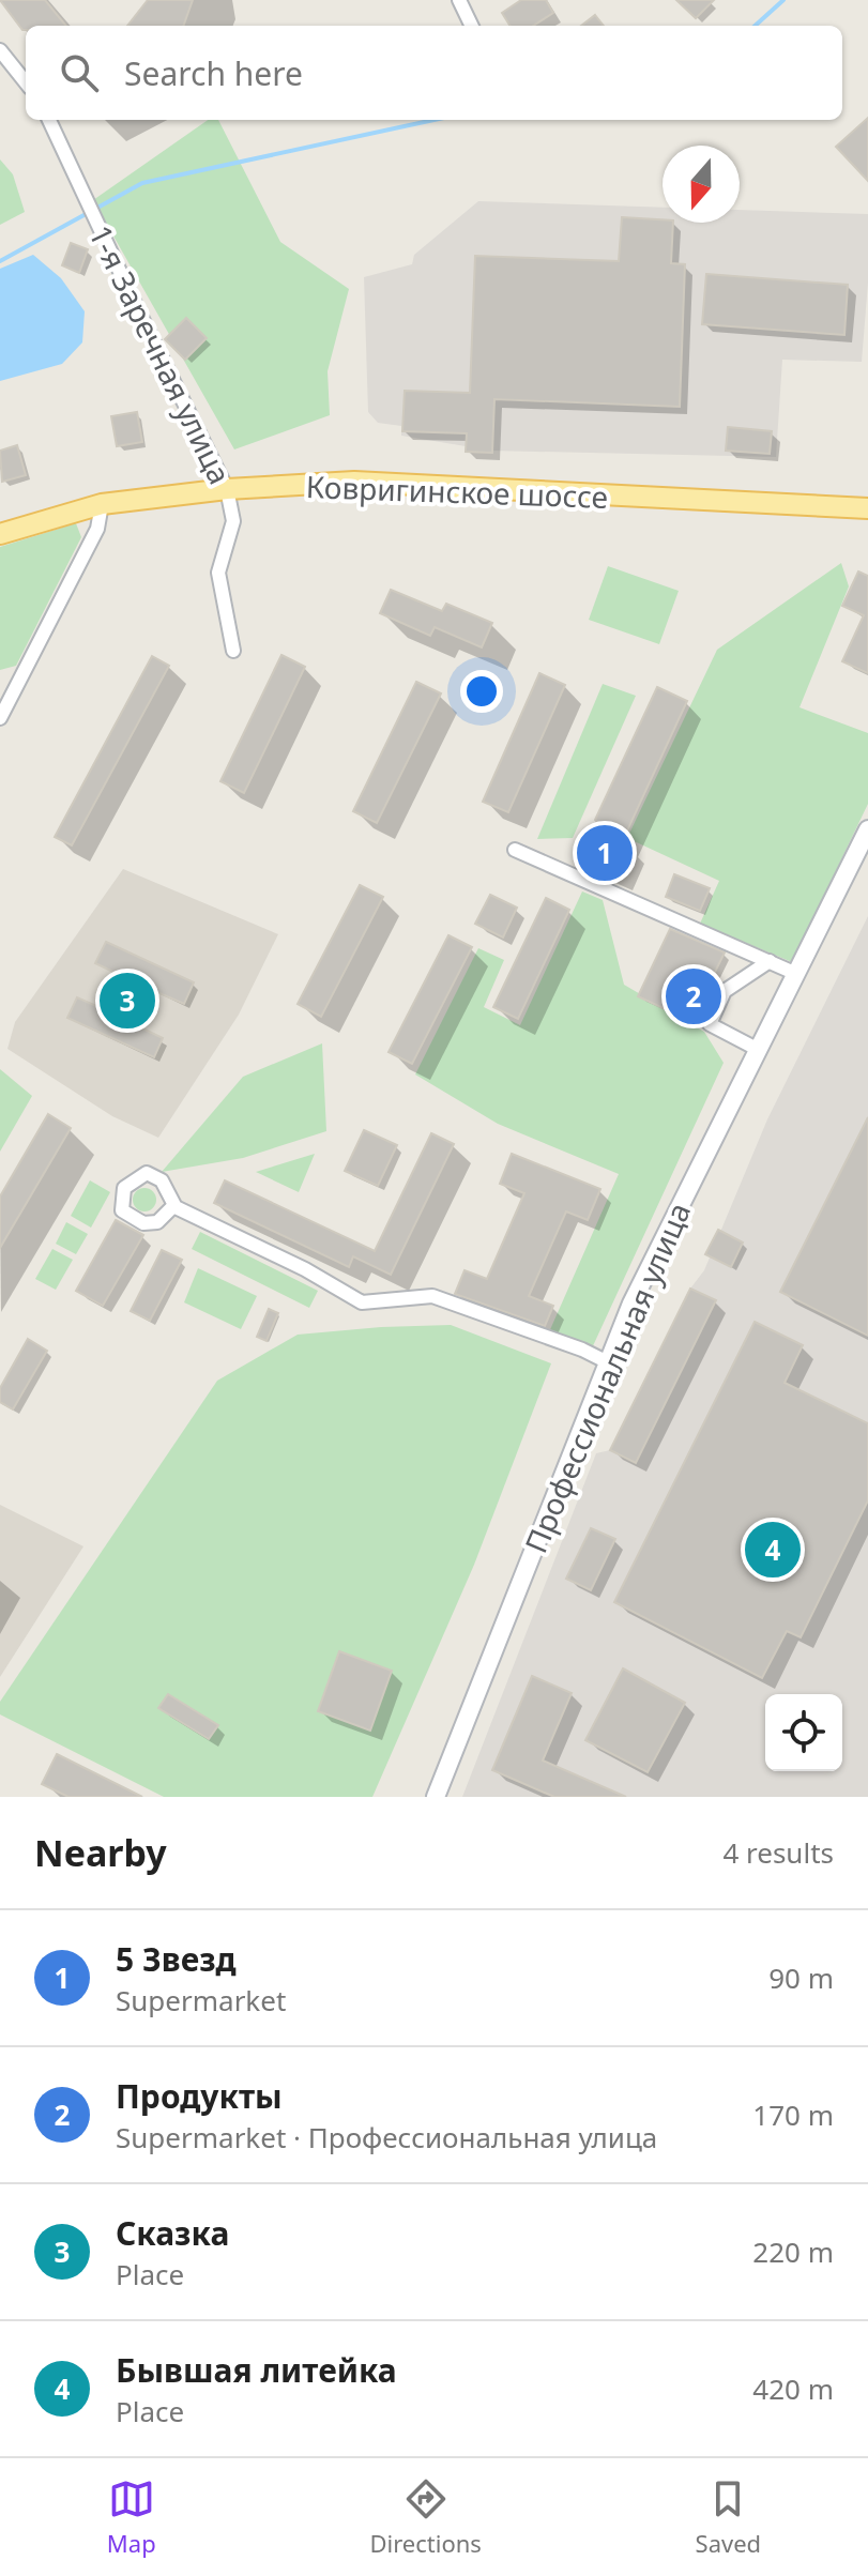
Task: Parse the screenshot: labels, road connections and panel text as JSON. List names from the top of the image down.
{
  "streets": {
    "main road": ["Ковригинское шоссе", "Профессиональная улица"],
    "street": ["1-я Заречная улица"]
  },
  "crossings": [
    ["1-я Заречная улица", "Ковригинское шоссе"]
  ],
  "north": "bottom",
  "page": {
    "search": "Search here",
    "pins": [
      "1",
      "2",
      "3",
      "4"
    ],
    "heading": ["Nearby", "4 results"],
    "list": [
      {
        "mark": "1",
        "name": "5 Звезд",
        "note": "Supermarket",
        "value": "90 m"
      },
      {
        "mark": "2",
        "name": "Продукты",
        "note": "Supermarket · Профессиональная улица",
        "value": "170 m"
      },
      {
        "mark": "3",
        "name": "Сказка",
        "note": "Place",
        "value": "220 m"
      },
      {
        "mark": "4",
        "name": "Бывшая литейка",
        "note": "Place",
        "value": "420 m"
      }
    ],
    "nav": ["Map", "Directions", "Saved"]
  }
}
